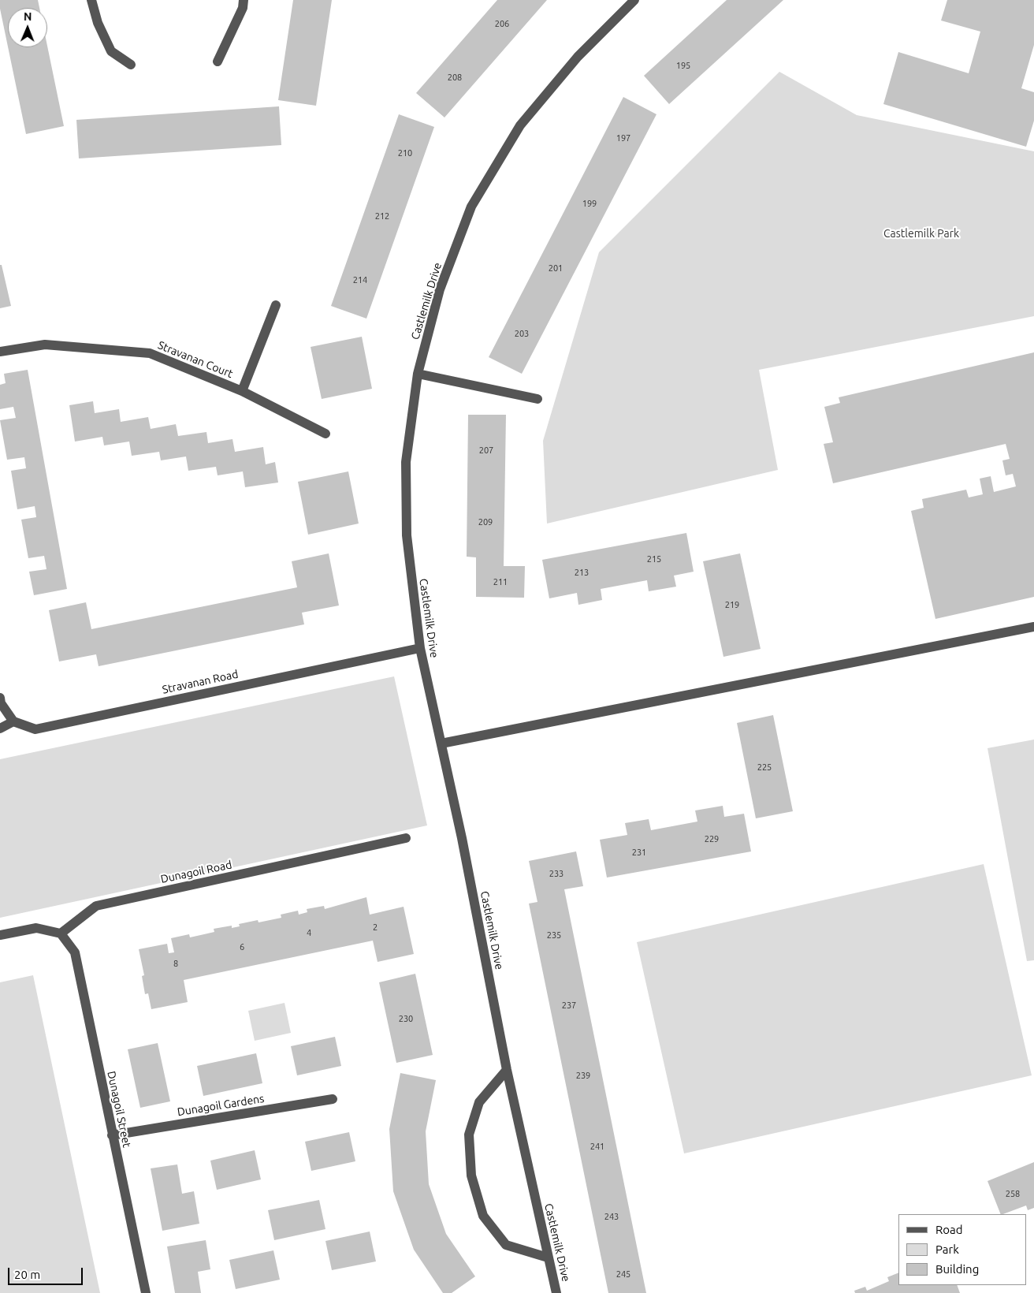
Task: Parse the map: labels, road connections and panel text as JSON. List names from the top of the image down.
{
  "streets": {
    "street": [
      "Castlemilk Drive",
      "Stravanan Court",
      "Stravanan Road",
      "Dunagoil Road",
      "Dunagoil Gardens",
      "Dunagoil Street"
    ]
  },
  "crossings": [
    ["Castlemilk Drive", "Stravanan Road"],
    ["Dunagoil Road", "Dunagoil Street"],
    ["Dunagoil Gardens", "Dunagoil Street"]
  ],
  "parks": ["Castlemilk Park"],
  "house_numbers": [
    "206",
    "195",
    "208",
    "197",
    "210",
    "199",
    "212",
    "201",
    "214",
    "203",
    "207",
    "209",
    "215",
    "213",
    "211",
    "219",
    "225",
    "229",
    "231",
    "233",
    "2",
    "4",
    "235",
    "6",
    "8",
    "237",
    "230",
    "239",
    "241",
    "258",
    "243",
    "245"
  ],
  "legend": ["Road", "Park", "Building"],
  "scale_bar": "20 m",
  "north": "top"
}
